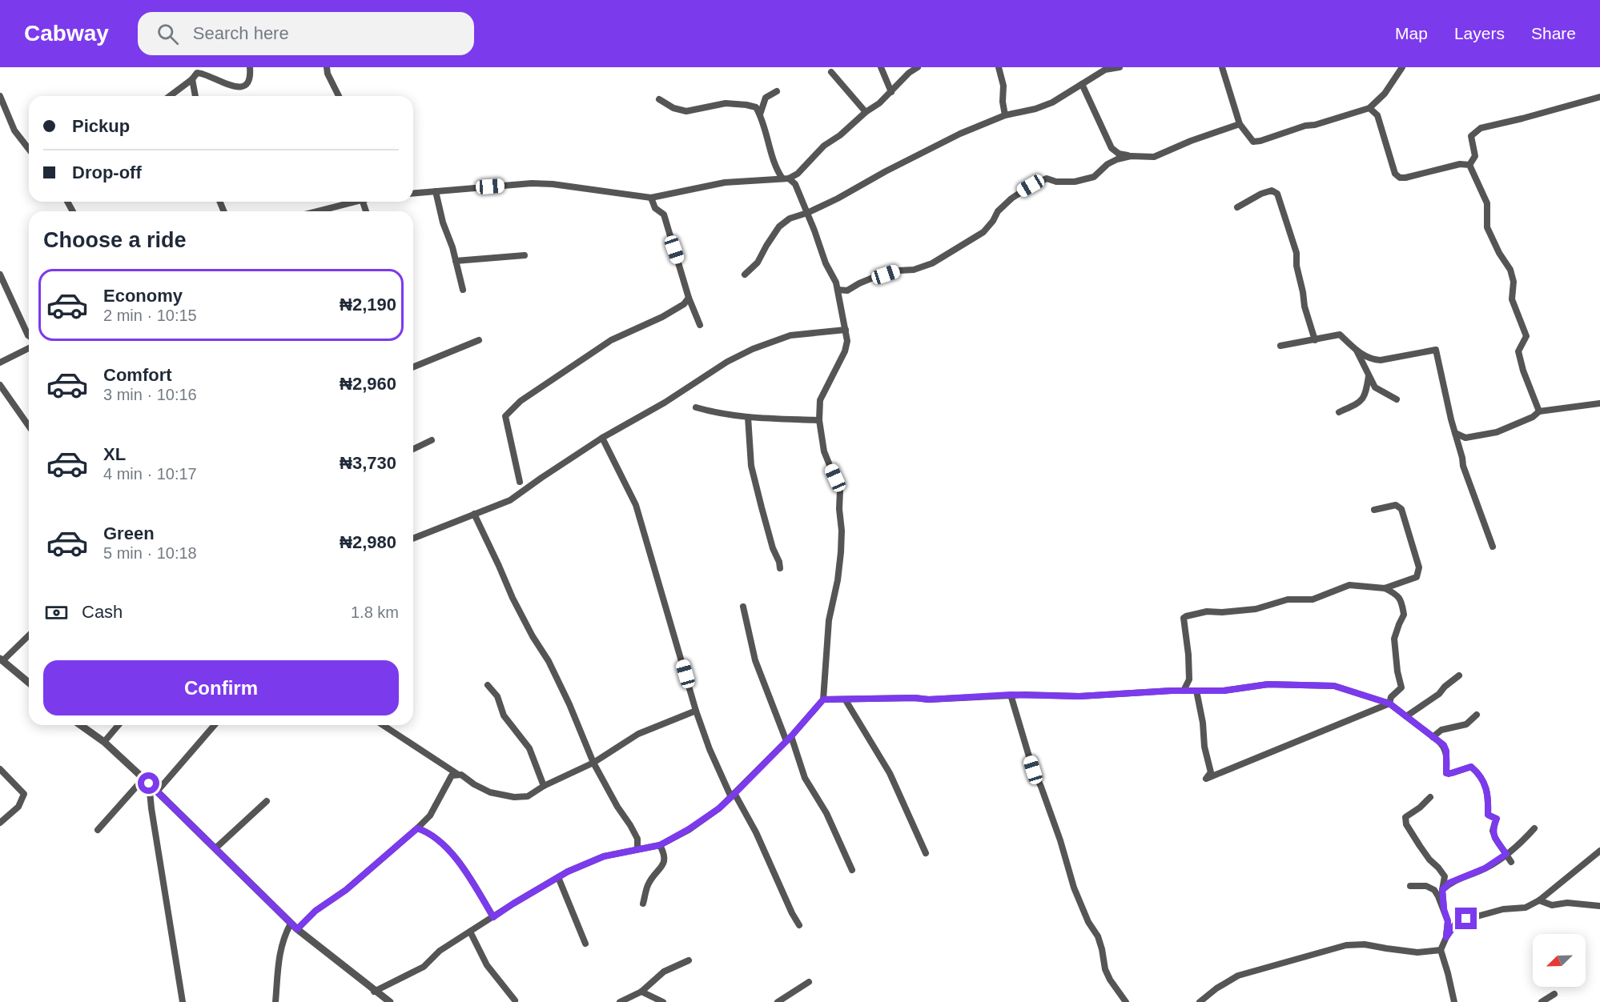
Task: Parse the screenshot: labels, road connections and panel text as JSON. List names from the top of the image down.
{
  "north": "bottom left",
  "page": {
    "header": "Cabway",
    "search": "Search here",
    "nav": ["Map", "Layers", "Share"],
    "banner": ["Pickup", "Drop-off"],
    "heading": "Choose a ride",
    "list": [
      {
        "name": "Economy",
        "note": "2 min · 10:15",
        "value": "₦2,190"
      },
      {
        "name": "Comfort",
        "note": "3 min · 10:16",
        "value": "₦2,960"
      },
      {
        "name": "XL",
        "note": "4 min · 10:17",
        "value": "₦3,730"
      },
      {
        "name": "Green",
        "note": "5 min · 10:18",
        "value": "₦2,980"
      }
    ],
    "pay": ["Cash", "1.8 km"],
    "buttons": "Confirm"
  }
}
